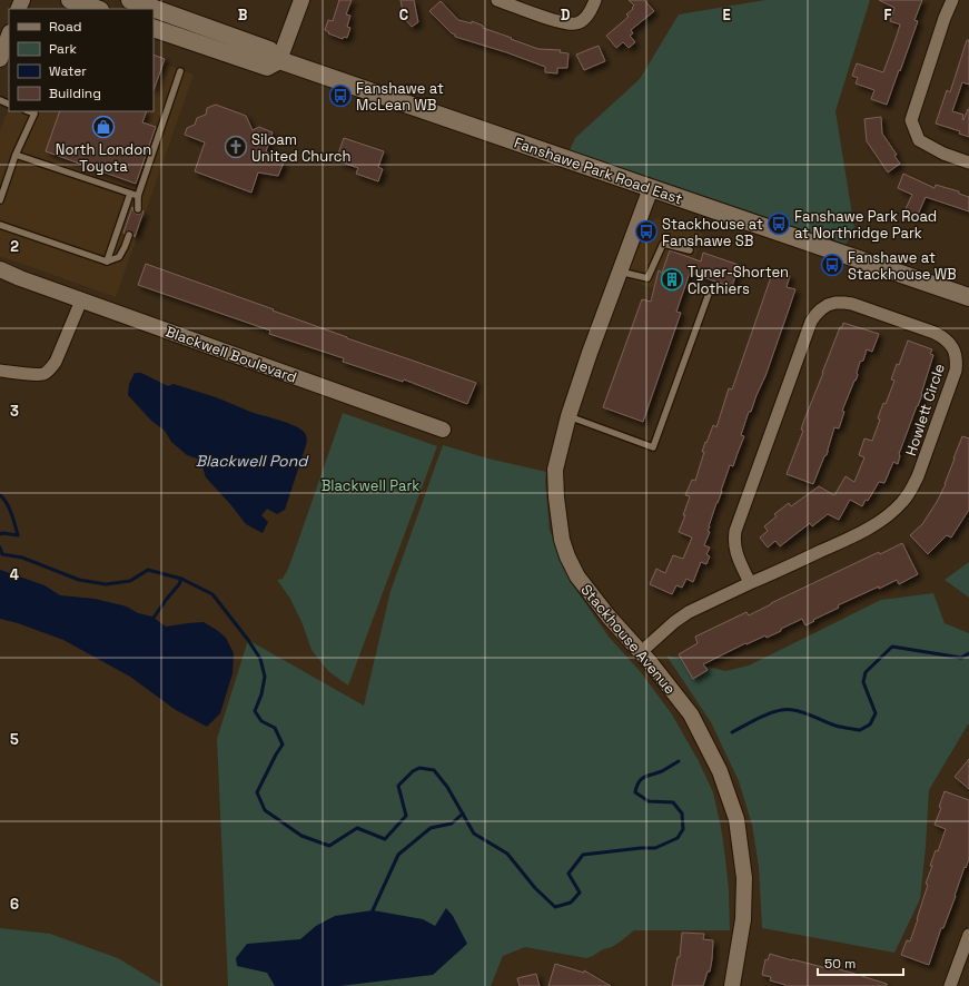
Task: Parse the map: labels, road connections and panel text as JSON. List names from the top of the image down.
{
  "streets": {
    "main road": ["Fanshawe Park Road East"],
    "street": ["Blackwell Boulevard", "Howlett Circle", "Stackhouse Avenue"]
  },
  "crossings": [
    ["Fanshawe Park Road East", "Stackhouse Avenue"],
    ["Howlett Circle", "Stackhouse Avenue"]
  ],
  "water": ["Blackwell Pond"],
  "parks": ["Blackwell Park"],
  "places": {
    "bus stop": [
      "Fanshawe at McLean WB",
      "Fanshawe Park Road at Northridge Park",
      "Stackhouse at Fanshawe SB",
      "Fanshawe at Stackhouse WB"
    ],
    "shop": ["North London Toyota"],
    "church": ["Siloam United Church"],
    "building": ["Tyner-Shorten Clothiers"]
  },
  "legend": [
    "Road",
    "Park",
    "Water",
    "Building"
  ],
  "scale_bar": "50 m",
  "grid": {
    "columns": [
      "B",
      "C",
      "D",
      "E",
      "F"
    ],
    "rows": [
      "2",
      "3",
      "4",
      "5",
      "6"
    ]
  }
}
